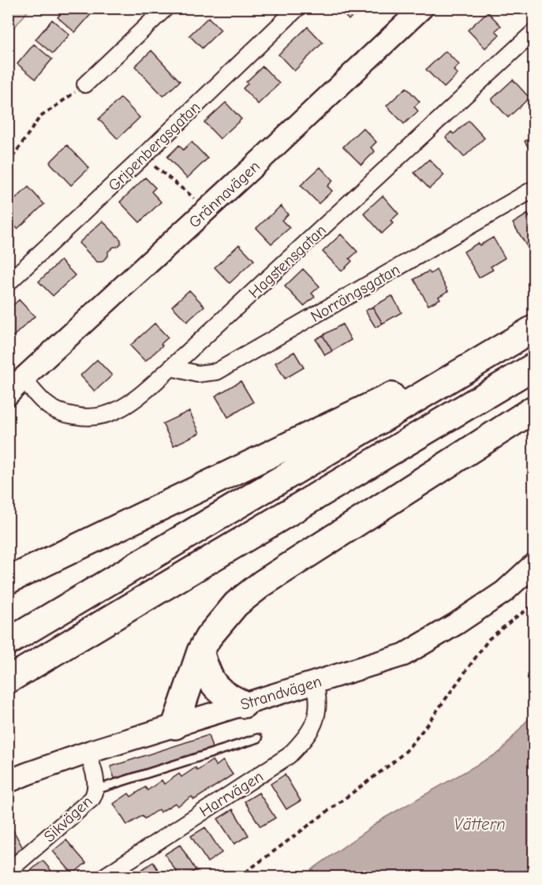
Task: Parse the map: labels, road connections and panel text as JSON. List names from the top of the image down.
{
  "streets": {
    "main road": ["Grännavägen", "Strandvägen"],
    "street": [
      "Gripenbergsgatan",
      "Hagstensgatan",
      "Norrängsgatan",
      "Harrvägen",
      "Sikvägen"
    ]
  },
  "crossings": [
    ["Grännavägen", "Hagstensgatan"],
    ["Hagstensgatan", "Norrängsgatan"],
    ["Strandvägen", "Harrvägen"],
    ["Strandvägen", "Sikvägen"]
  ],
  "water": ["Vättern"]
}
